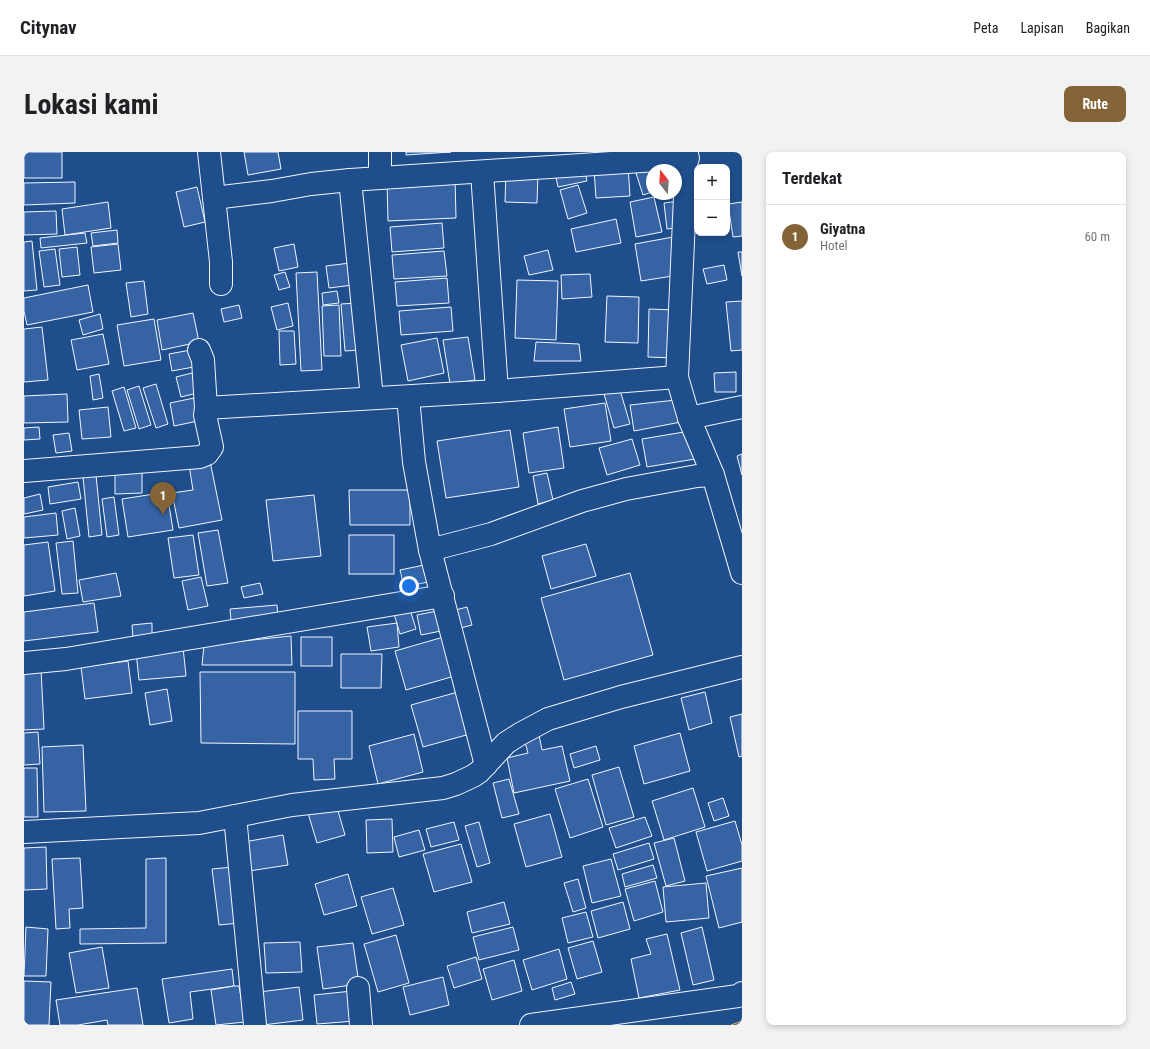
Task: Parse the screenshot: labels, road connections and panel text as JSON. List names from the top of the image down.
{
  "north": "top",
  "page": {
    "header": "Citynav",
    "nav": ["Peta", "Lapisan", "Bagikan"],
    "buttons": "Rute",
    "title": "Lokasi kami",
    "heading": "Terdekat",
    "map_buttons": ["+", "−"],
    "list": [
      {
        "mark": "1",
        "name": "Giyatna",
        "note": "Hotel",
        "value": "60 m"
      }
    ],
    "pins": "1"
  }
}
